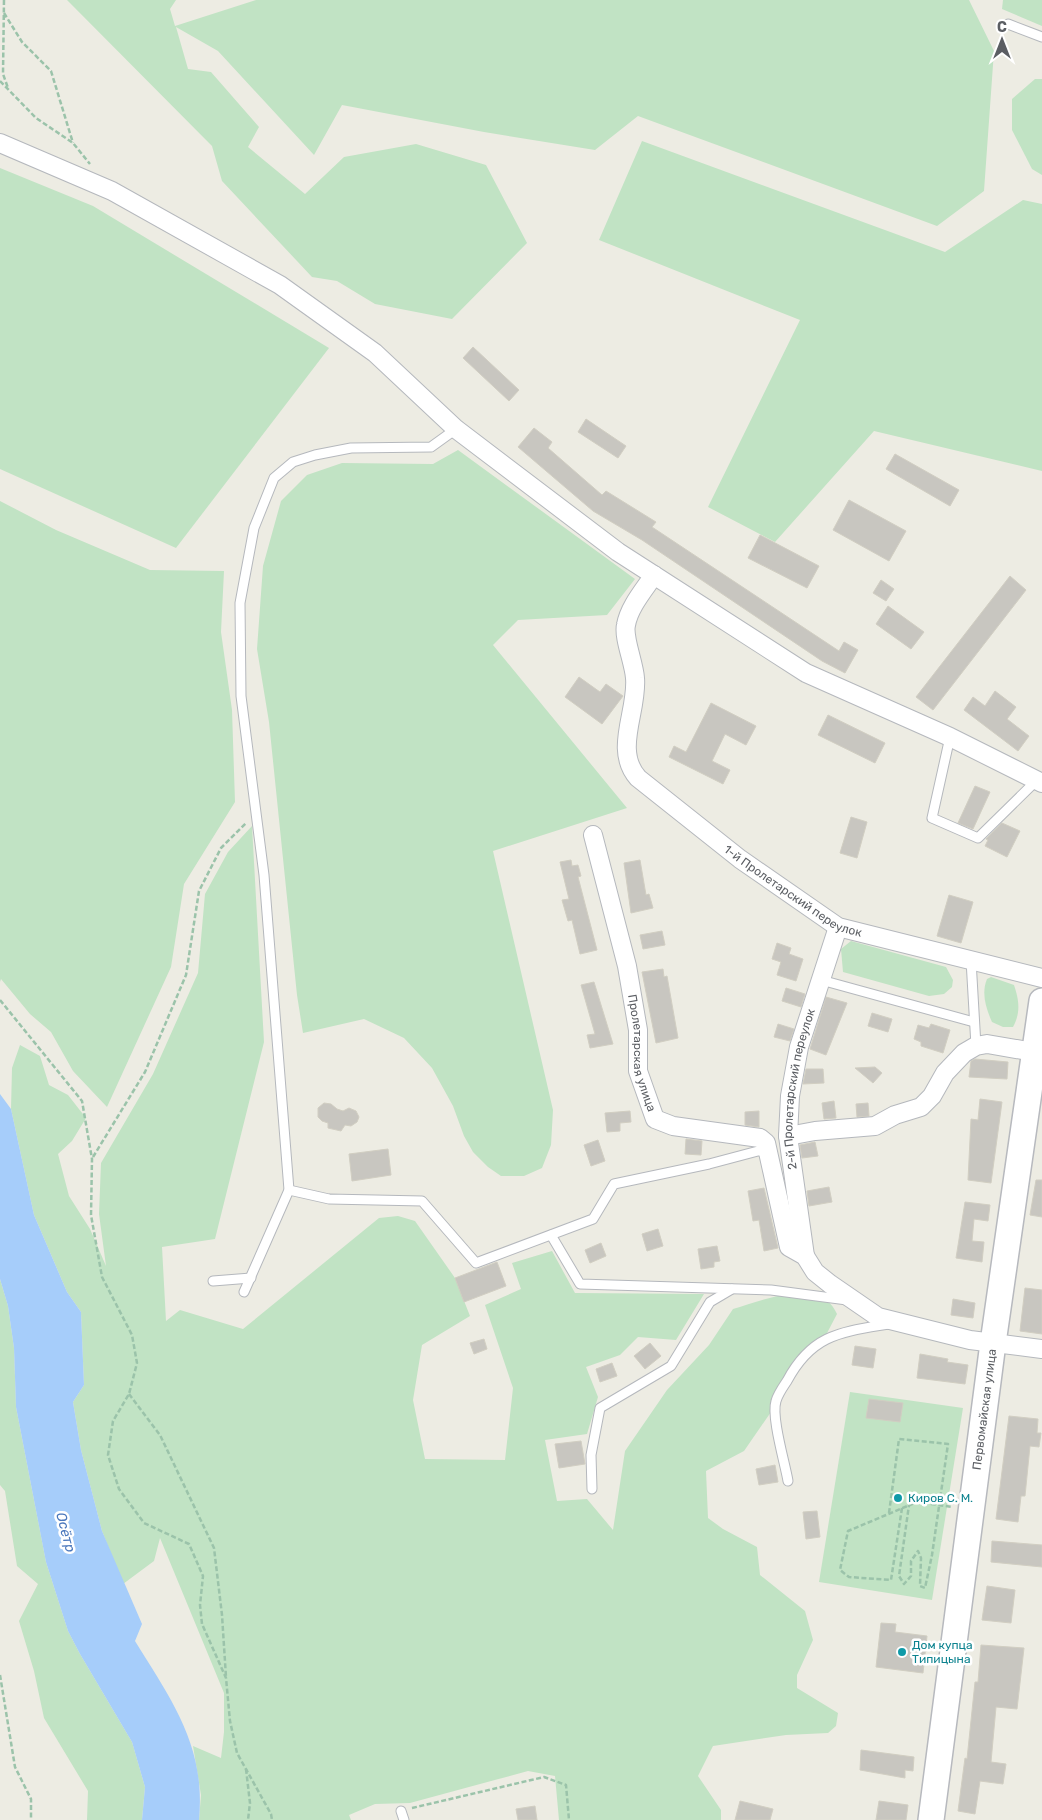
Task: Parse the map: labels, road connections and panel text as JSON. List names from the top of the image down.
{
  "streets": {
    "main road": ["Первомайская улица"],
    "street": ["1-й Пролетарский переулок", "Пролетарская улица", "2-й Пролетарский переулок"]
  },
  "crossings": [
    ["1-й Пролетарский переулок", "2-й Пролетарский переулок"]
  ],
  "water": ["Осётр"],
  "places": ["Киров С. М.", "Дом купца Типицына"],
  "north": "top"
}
